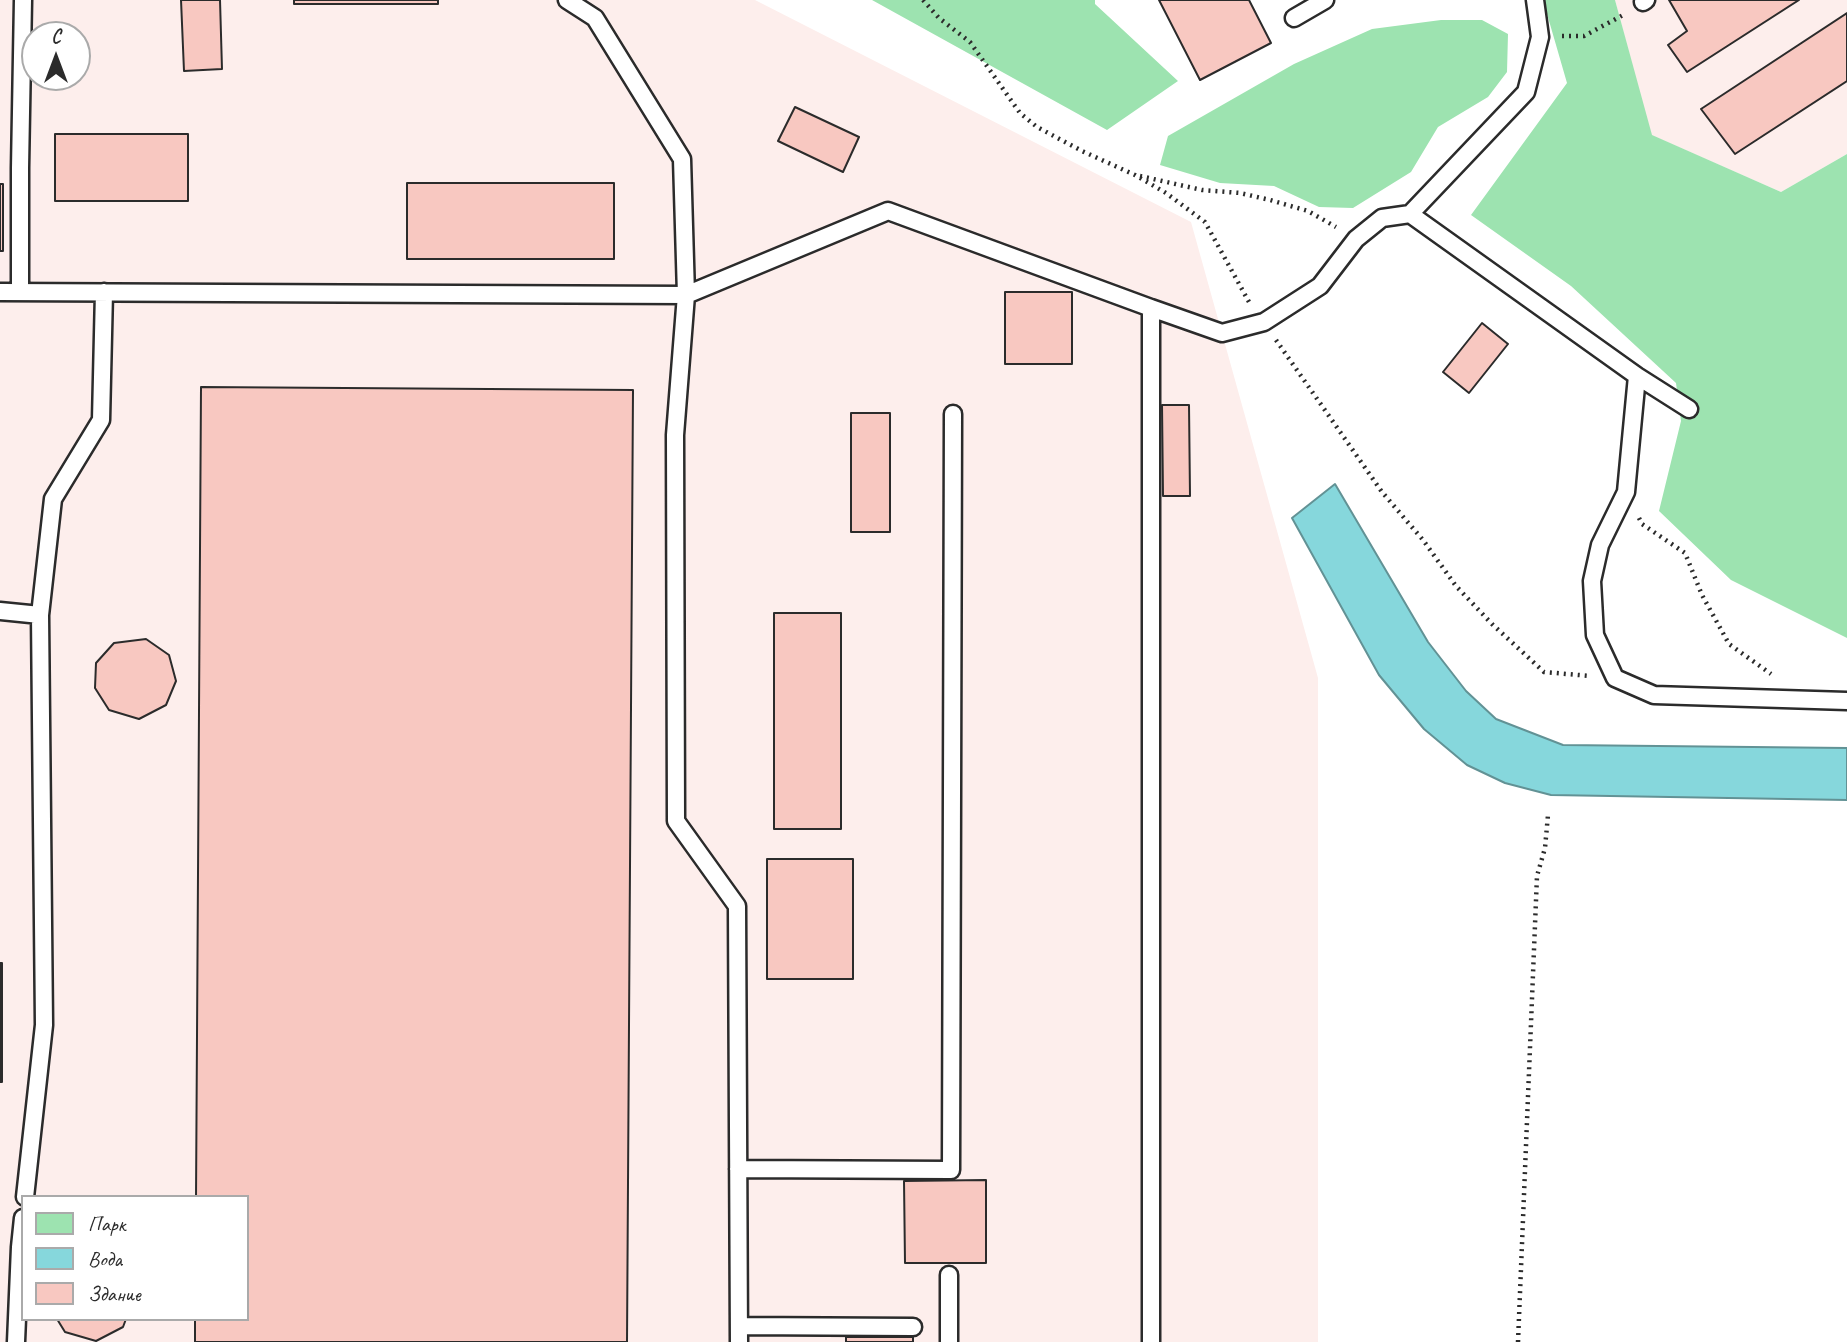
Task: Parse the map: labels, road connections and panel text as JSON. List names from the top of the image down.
{
  "legend": ["Парк", "Вода", "Здание"],
  "north": "top"
}
